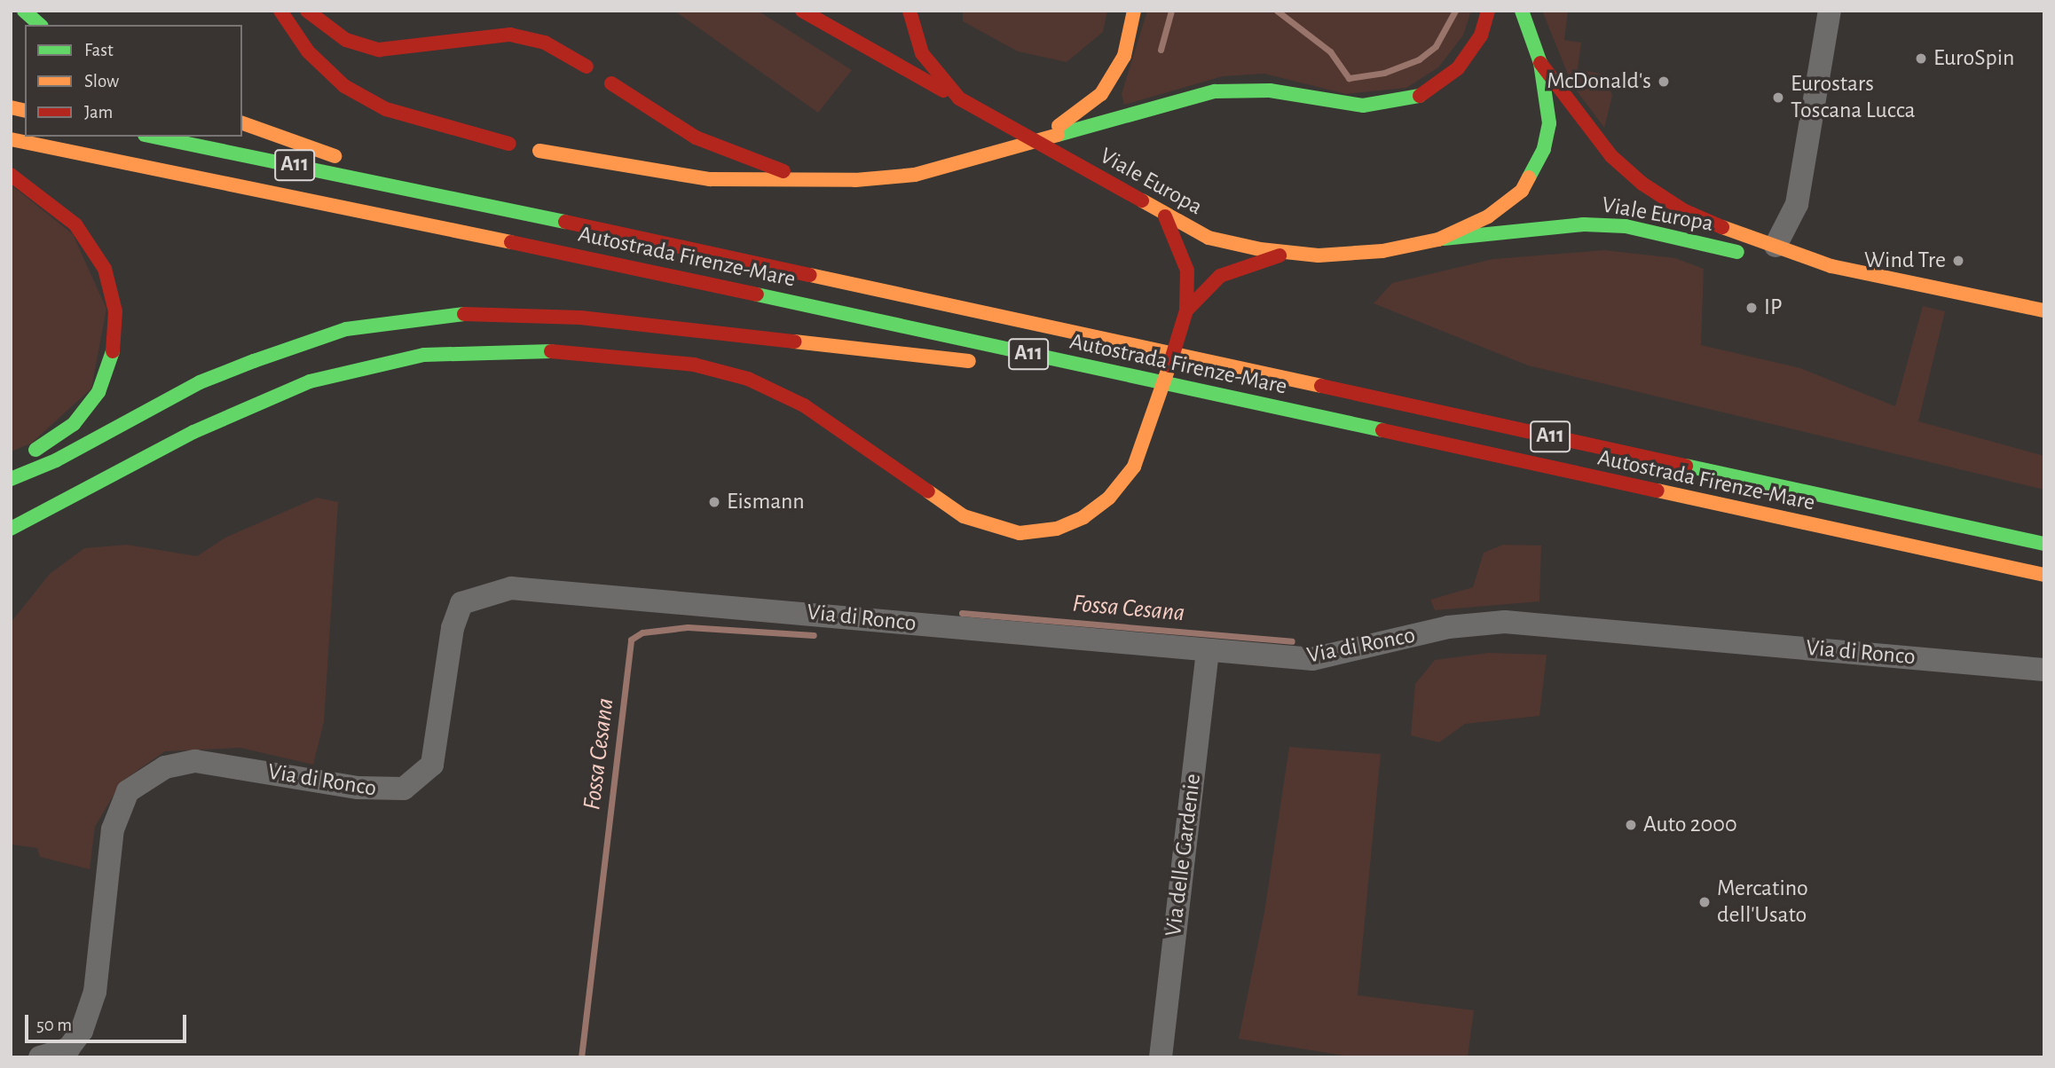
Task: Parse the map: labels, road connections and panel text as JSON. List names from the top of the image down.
{
  "streets": {
    "main road": ["A11", "Viale Europa", "Autostrada Firenze-Mare"],
    "street": ["Via di Ronco", "Via delle Gardenie"]
  },
  "crossings": [
    ["Via di Ronco", "Via delle Gardenie"]
  ],
  "water": ["Fossa Cesana"],
  "places": [
    "EuroSpin",
    "McDonald's",
    "Eurostars Toscana Lucca",
    "Wind Tre",
    "IP",
    "Eismann",
    "Auto 2000",
    "Mercatino dell'Usato"
  ],
  "legend": ["Fast", "Slow", "Jam"],
  "scale_bar": "50 m"
}
